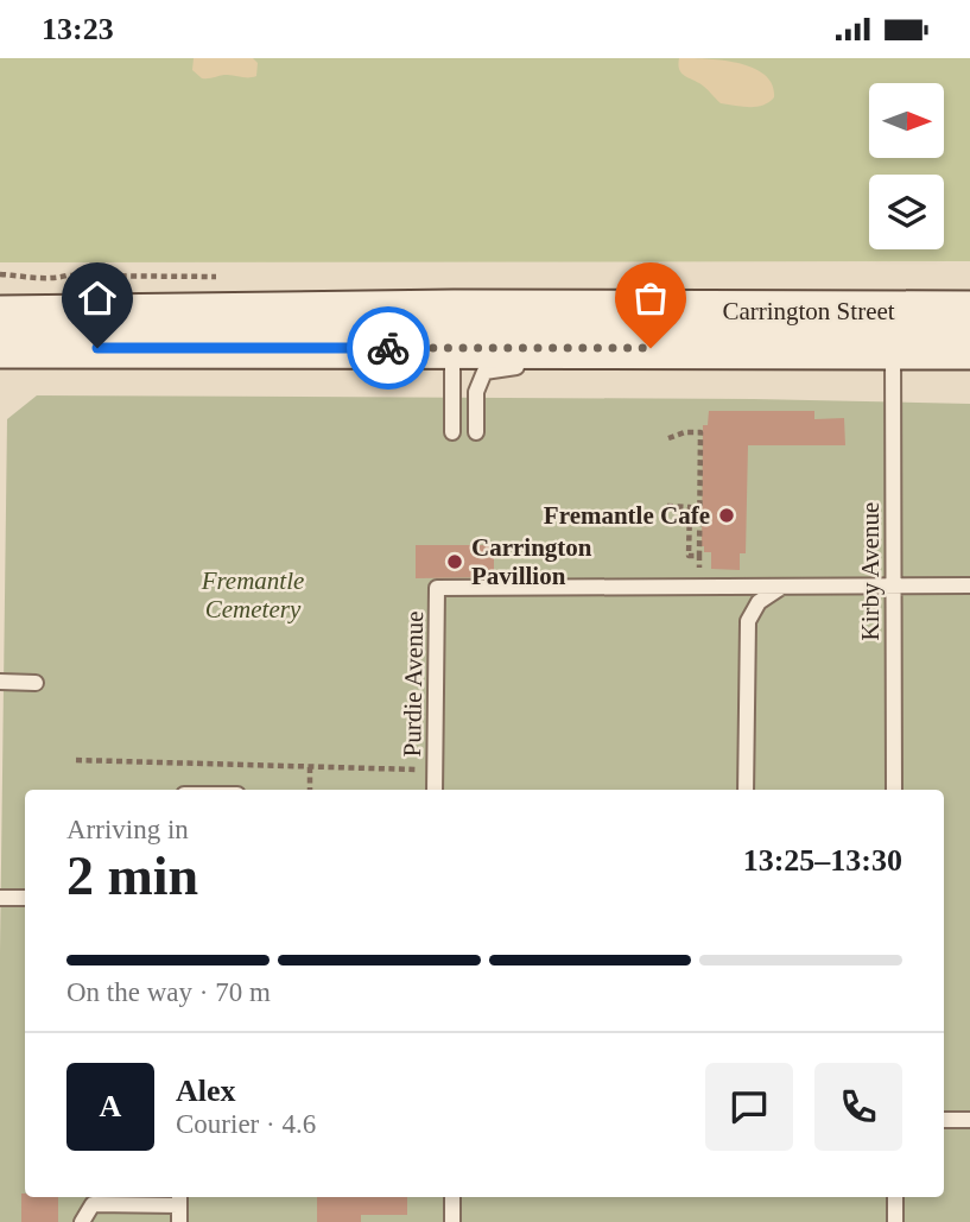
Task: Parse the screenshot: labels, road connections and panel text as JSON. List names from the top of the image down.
{
  "streets": {
    "main road": ["Carrington Street"],
    "lane": ["Kirby Avenue", "Purdie Avenue"]
  },
  "crossings": [
    ["Carrington Street", "Kirby Avenue"]
  ],
  "parks": ["Fremantle Cemetery"],
  "places": ["Fremantle Cafe", "Carrington Pavillion"],
  "north": "right",
  "page": {
    "status": "13:23",
    "heading": ["2 min", "Arriving in", "13:25–13:30"],
    "panel": ["Alex", "Courier · 4.6"],
    "bar": "On the way · 70 m",
    "round": "A"
  }
}
